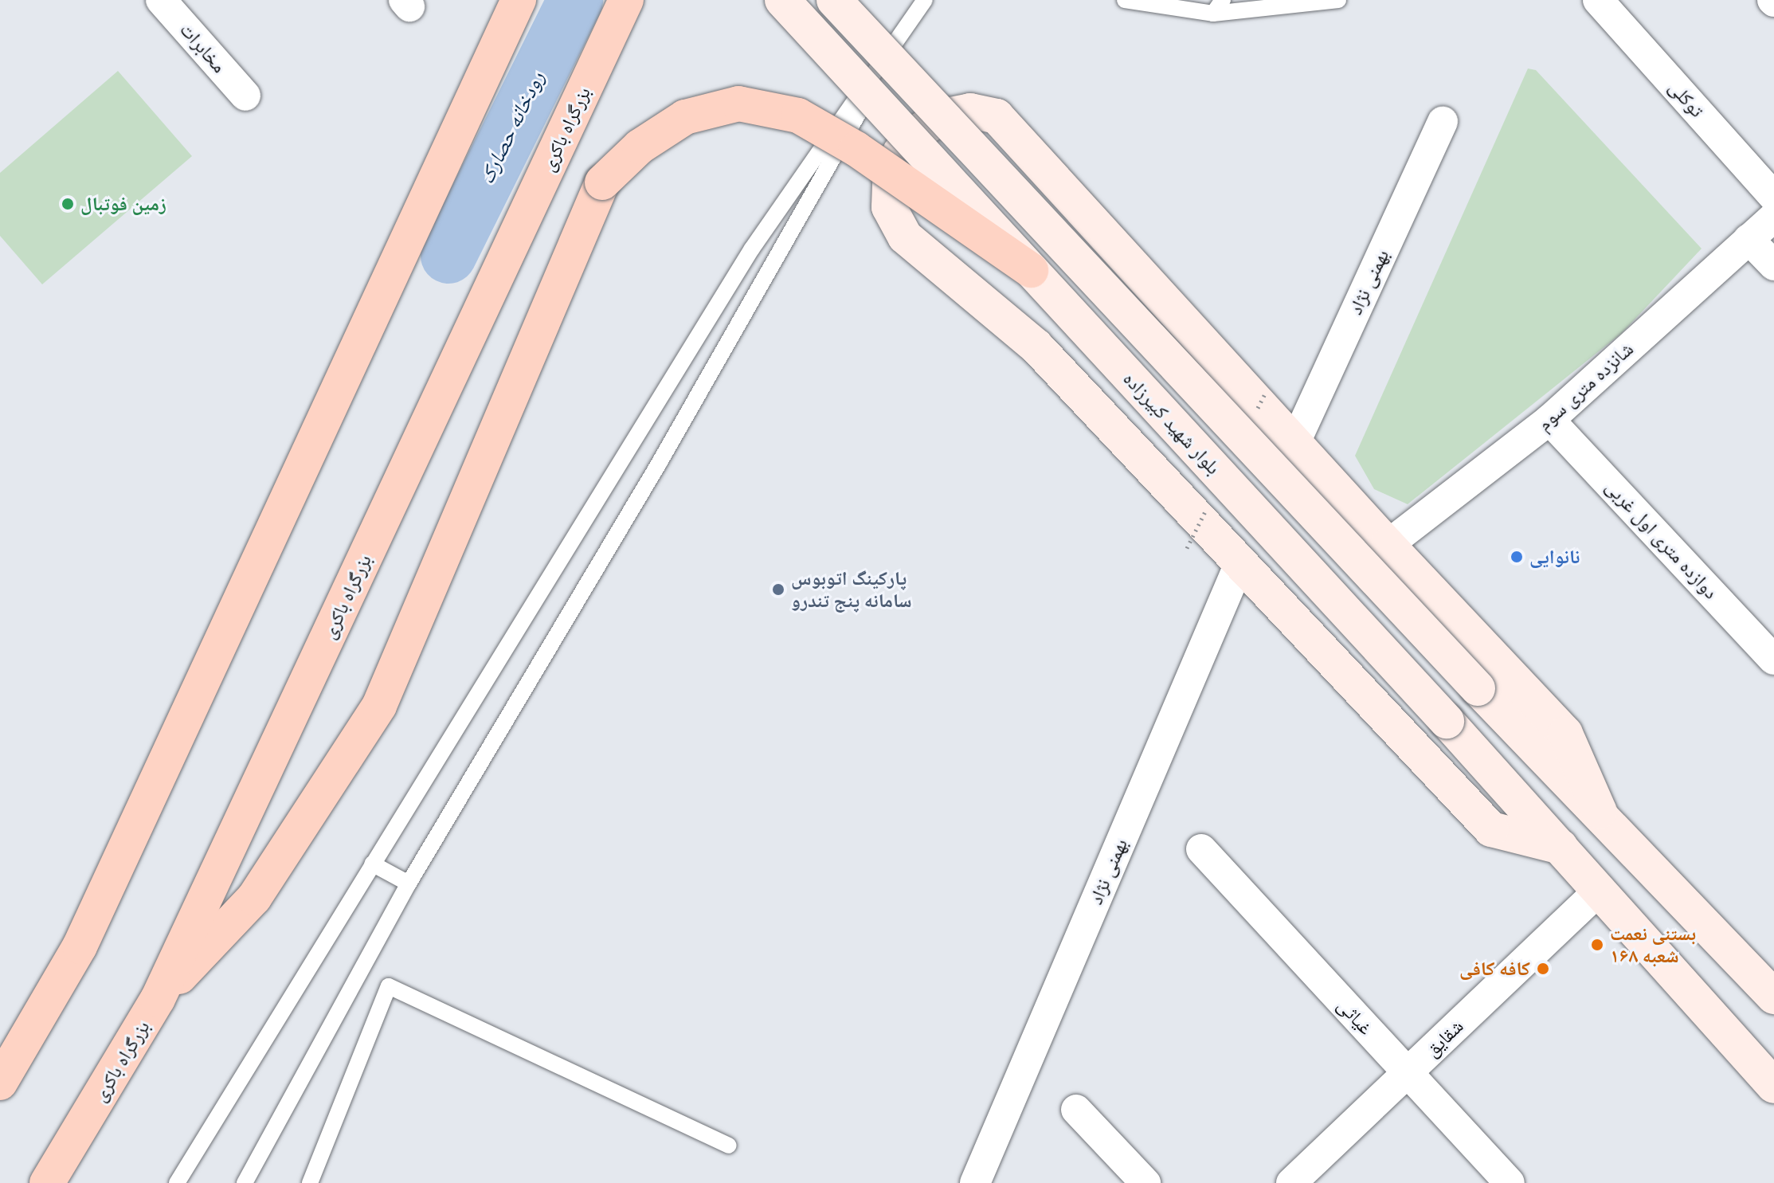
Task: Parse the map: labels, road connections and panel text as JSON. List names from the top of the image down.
{
  "streets": {
    "highway": ["بزرگراه باکری"],
    "main road": ["بلوار شهید کبیرزاده"],
    "street": [
      "مخابرات",
      "توکلی",
      "بهمنی نژاد",
      "شانزده متری سوم",
      "دوازده متری اول غربی",
      "غیاثی",
      "شقایق"
    ]
  },
  "crossings": [
    ["شانزده متری سوم", "دوازده متری اول غربی"],
    ["بلوار شهید کبیرزاده", "شقایق"],
    ["غیاثی", "شقایق"]
  ],
  "water": ["رودخانه حصارک"],
  "places": [
    "زمین فوتبال",
    "نانوایی",
    "پارکینگ اتوبوس سامانه پنج تندرو",
    "بستنی نعمت شعبه ۱۶۸",
    "کافه کافی"
  ]
}
